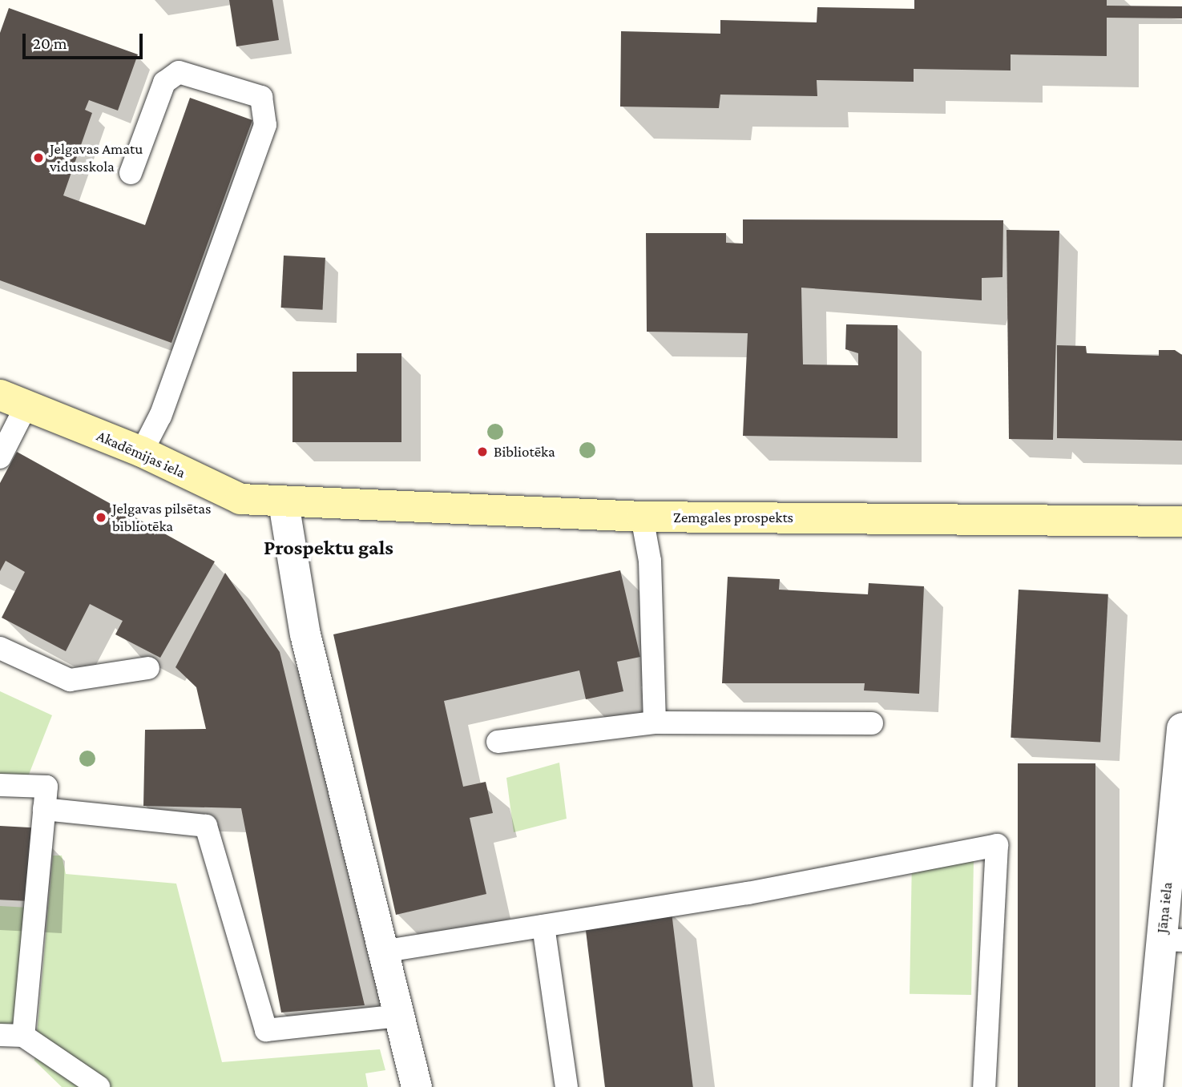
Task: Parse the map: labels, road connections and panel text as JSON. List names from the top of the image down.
{
  "streets": {
    "main road": ["Akadēmijas iela", "Zemgales prospekts"],
    "street": ["Jāņa iela"]
  },
  "crossings": [
    ["Akadēmijas iela", "Zemgales prospekts"]
  ],
  "districts": ["Prospektu gals"],
  "places": ["Jelgavas Amatu vidusskola", "Bibliotēka", "Jelgavas pilsētas bibliotēka"],
  "scale_bar": "20 m"
}
